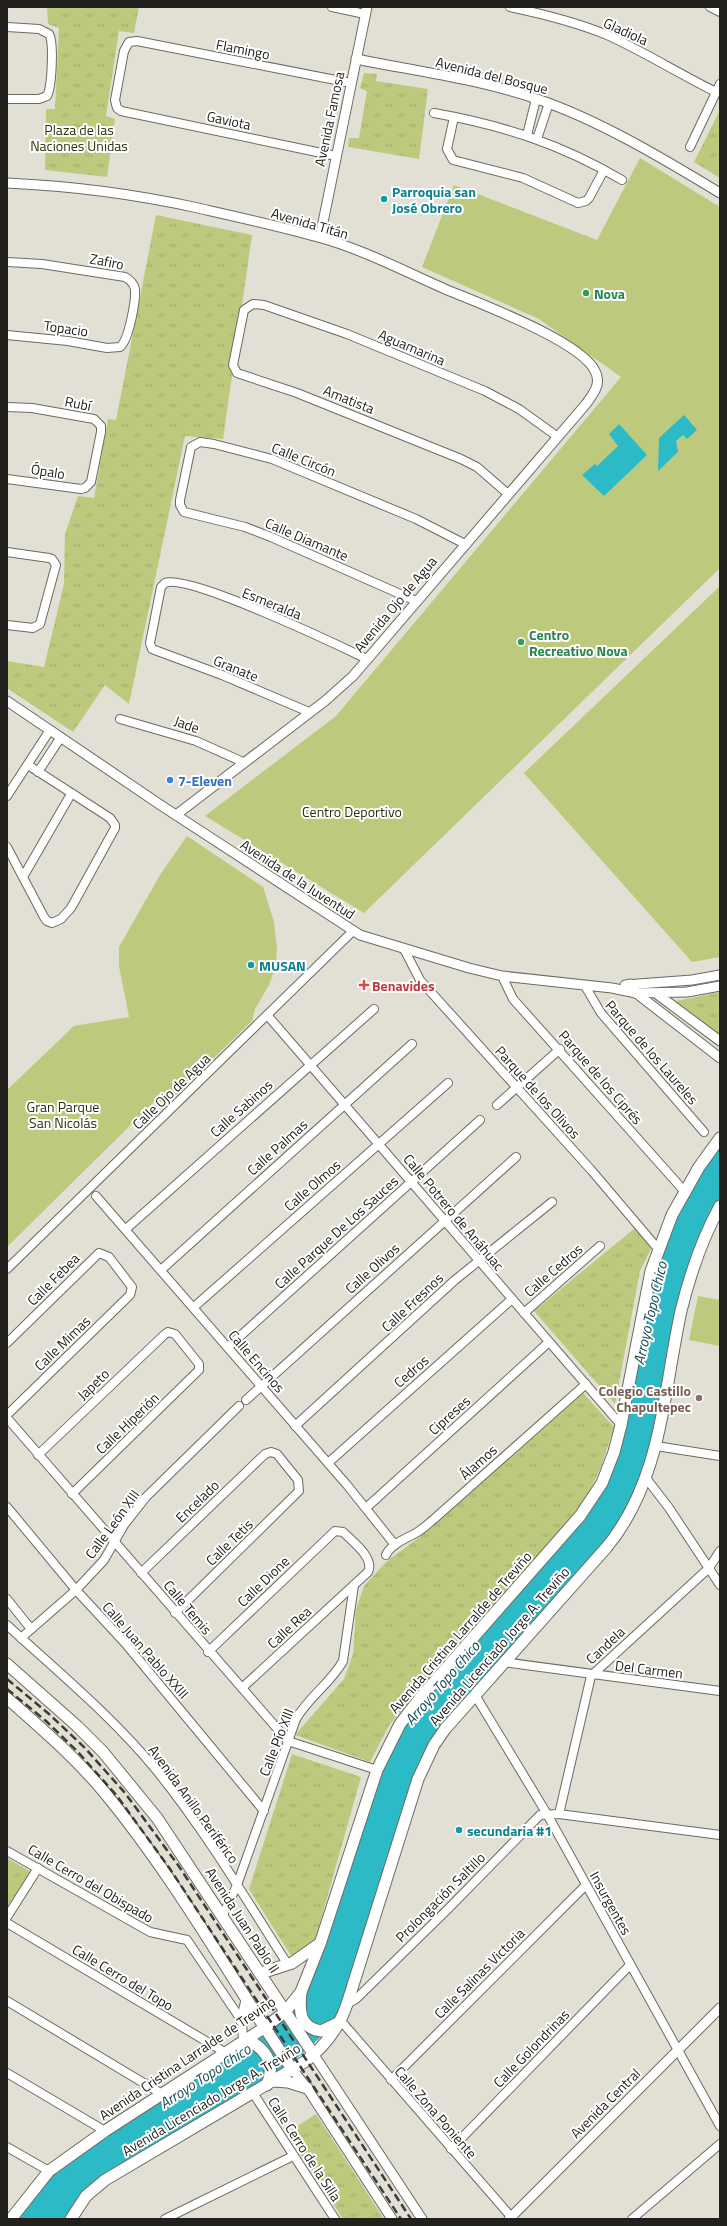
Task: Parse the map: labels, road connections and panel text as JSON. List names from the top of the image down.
{
  "streets": {
    "main road": ["Avenida Cristina Larralde de Treviño", "Avenida Licenciado Jorge A. Treviño", "Avenida Juan Pablo II"],
    "street": [
      "Gladiola",
      "Flamingo",
      "Avenida del Bosque",
      "Avenida Famosa",
      "Gaviota",
      "Avenida Titán",
      "Zafiro",
      "Topacio",
      "Aguamarina",
      "Amatista",
      "Rubí",
      "Calle Circón",
      "Ópalo",
      "Calle Diamante",
      "Esmeralda",
      "Avenida Ojo de Agua",
      "Granate",
      "Jade",
      "Avenida de la Juventud",
      "Parque de los Laureles",
      "Parque de los Ciprés",
      "Calle Ojo de Agua",
      "Parque de los Olivos",
      "Calle Sabinos",
      "Calle Palmas",
      "Calle Olmos",
      "Calle Potrero de Anáhuac",
      "Calle Parque De Los Sauces",
      "Calle Olivos",
      "Calle Cedros",
      "Calle Febea",
      "Calle Fresnos",
      "Calle Mimas",
      "Calle Encinos",
      "Cedros",
      "Japeto",
      "Cipreses",
      "Calle Hiperión",
      "Álamos",
      "Encelado",
      "Calle León XIII",
      "Calle Tetis",
      "Calle Dione",
      "Calle Temis",
      "Calle Rea",
      "Candela",
      "Calle Juan Pablo XXIII",
      "Del Carmen",
      "Calle Pío XIII",
      "Avenida Anillo Periférico",
      "Calle Cerro del Obispado",
      "Prolongación Saltillo",
      "Insurgentes",
      "Calle Salinas Victoria",
      "Calle Cerro del Topo",
      "Calle Golondrinas",
      "Avenida Central",
      "Calle Zona Poniente",
      "Calle Cerro de la Silla"
    ]
  },
  "crossings": [
    ["Flamingo", "Avenida Famosa"],
    ["Flamingo", "Gaviota"],
    ["Avenida del Bosque", "Avenida Famosa"],
    ["Avenida Famosa", "Gaviota"],
    ["Avenida Famosa", "Avenida Titán"],
    ["Avenida Titán", "Avenida Ojo de Agua"],
    ["Zafiro", "Topacio"],
    ["Aguamarina", "Amatista"],
    ["Aguamarina", "Avenida Ojo de Agua"],
    ["Amatista", "Avenida Ojo de Agua"],
    ["Rubí", "Ópalo"],
    ["Calle Circón", "Calle Diamante"],
    ["Calle Circón", "Avenida Ojo de Agua"],
    ["Calle Diamante", "Avenida Ojo de Agua"],
    ["Esmeralda", "Avenida Ojo de Agua"],
    ["Esmeralda", "Granate"],
    ["Avenida Ojo de Agua", "Granate"],
    ["Avenida Ojo de Agua", "Jade"],
    ["Avenida Ojo de Agua", "Avenida de la Juventud"],
    ["Avenida de la Juventud", "Parque de los Laureles"],
    ["Avenida de la Juventud", "Parque de los Ciprés"],
    ["Avenida de la Juventud", "Calle Ojo de Agua"],
    ["Avenida de la Juventud", "Parque de los Olivos"],
    ["Parque de los Ciprés", "Avenida Cristina Larralde de Treviño"],
    ["Calle Ojo de Agua", "Calle Potrero de Anáhuac"],
    ["Parque de los Olivos", "Avenida Cristina Larralde de Treviño"],
    ["Calle Sabinos", "Calle Potrero de Anáhuac"],
    ["Calle Sabinos", "Calle Encinos"],
    ["Calle Palmas", "Calle Potrero de Anáhuac"],
    ["Calle Palmas", "Calle Encinos"],
    ["Calle Olmos", "Calle Potrero de Anáhuac"],
    ["Calle Olmos", "Calle Encinos"],
    ["Calle Potrero de Anáhuac", "Calle Parque De Los Sauces"],
    ["Calle Potrero de Anáhuac", "Calle Olivos"],
    ["Calle Potrero de Anáhuac", "Calle Cedros"],
    ["Calle Potrero de Anáhuac", "Calle Fresnos"],
    ["Calle Potrero de Anáhuac", "Cedros"],
    ["Calle Potrero de Anáhuac", "Cipreses"],
    ["Calle Potrero de Anáhuac", "Álamos"],
    ["Calle Potrero de Anáhuac", "Avenida Cristina Larralde de Treviño"],
    ["Calle Parque De Los Sauces", "Calle Encinos"],
    ["Calle Olivos", "Calle Encinos"],
    ["Calle Febea", "Calle Mimas"],
    ["Calle Fresnos", "Calle Encinos"],
    ["Calle Mimas", "Calle Temis"],
    ["Calle Encinos", "Cedros"],
    ["Calle Encinos", "Cipreses"],
    ["Calle Encinos", "Álamos"],
    ["Japeto", "Calle Hiperión"],
    ["Japeto", "Calle Temis"],
    ["Calle Hiperión", "Calle Temis"],
    ["Encelado", "Calle Tetis"],
    ["Encelado", "Calle Temis"],
    ["Calle León XIII", "Calle Temis"],
    ["Calle León XIII", "Calle Juan Pablo XXIII"],
    ["Calle León XIII", "Avenida Anillo Periférico"],
    ["Calle Tetis", "Calle Temis"],
    ["Calle Dione", "Calle Temis"],
    ["Calle Dione", "Calle Rea"],
    ["Calle Dione", "Calle Pío XIII"],
    ["Calle Temis", "Calle Rea"],
    ["Calle Temis", "Calle Pío XIII"],
    ["Calle Rea", "Calle Pío XIII"],
    ["Avenida Cristina Larralde de Treviño", "Avenida Juan Pablo II"],
    ["Avenida Cristina Larralde de Treviño", "Calle Cerro del Topo"],
    ["Candela", "Del Carmen"],
    ["Avenida Licenciado Jorge A. Treviño", "Del Carmen"],
    ["Avenida Licenciado Jorge A. Treviño", "Prolongación Saltillo"],
    ["Avenida Licenciado Jorge A. Treviño", "Insurgentes"],
    ["Avenida Licenciado Jorge A. Treviño", "Avenida Juan Pablo II"],
    ["Avenida Licenciado Jorge A. Treviño", "Calle Zona Poniente"],
    ["Avenida Licenciado Jorge A. Treviño", "Calle Cerro de la Silla"],
    ["Calle Juan Pablo XXIII", "Calle Pío XIII"],
    ["Calle Pío XIII", "Avenida Anillo Periférico"],
    ["Calle Pío XIII", "Avenida Juan Pablo II"],
    ["Prolongación Saltillo", "Insurgentes"],
    ["Insurgentes", "Calle Salinas Victoria"],
    ["Insurgentes", "Calle Golondrinas"],
    ["Insurgentes", "Avenida Central"],
    ["Calle Salinas Victoria", "Calle Zona Poniente"],
    ["Calle Golondrinas", "Calle Zona Poniente"],
    ["Avenida Central", "Calle Zona Poniente"]
  ],
  "water": ["Arroyo Topo Chico"],
  "parks": ["Plaza de las Naciones Unidas", "Centro Deportivo", "Gran Parque San Nicolás"],
  "places": {
    "other": [
      "Parroquia san José Obrero",
      "Nova",
      "Centro Recreativo Nova",
      "7-Eleven",
      "MUSAN",
      "Colegio Castillo Chapultepec",
      "secundaria #1"
    ],
    "health": ["Benavides"]
  }
}
